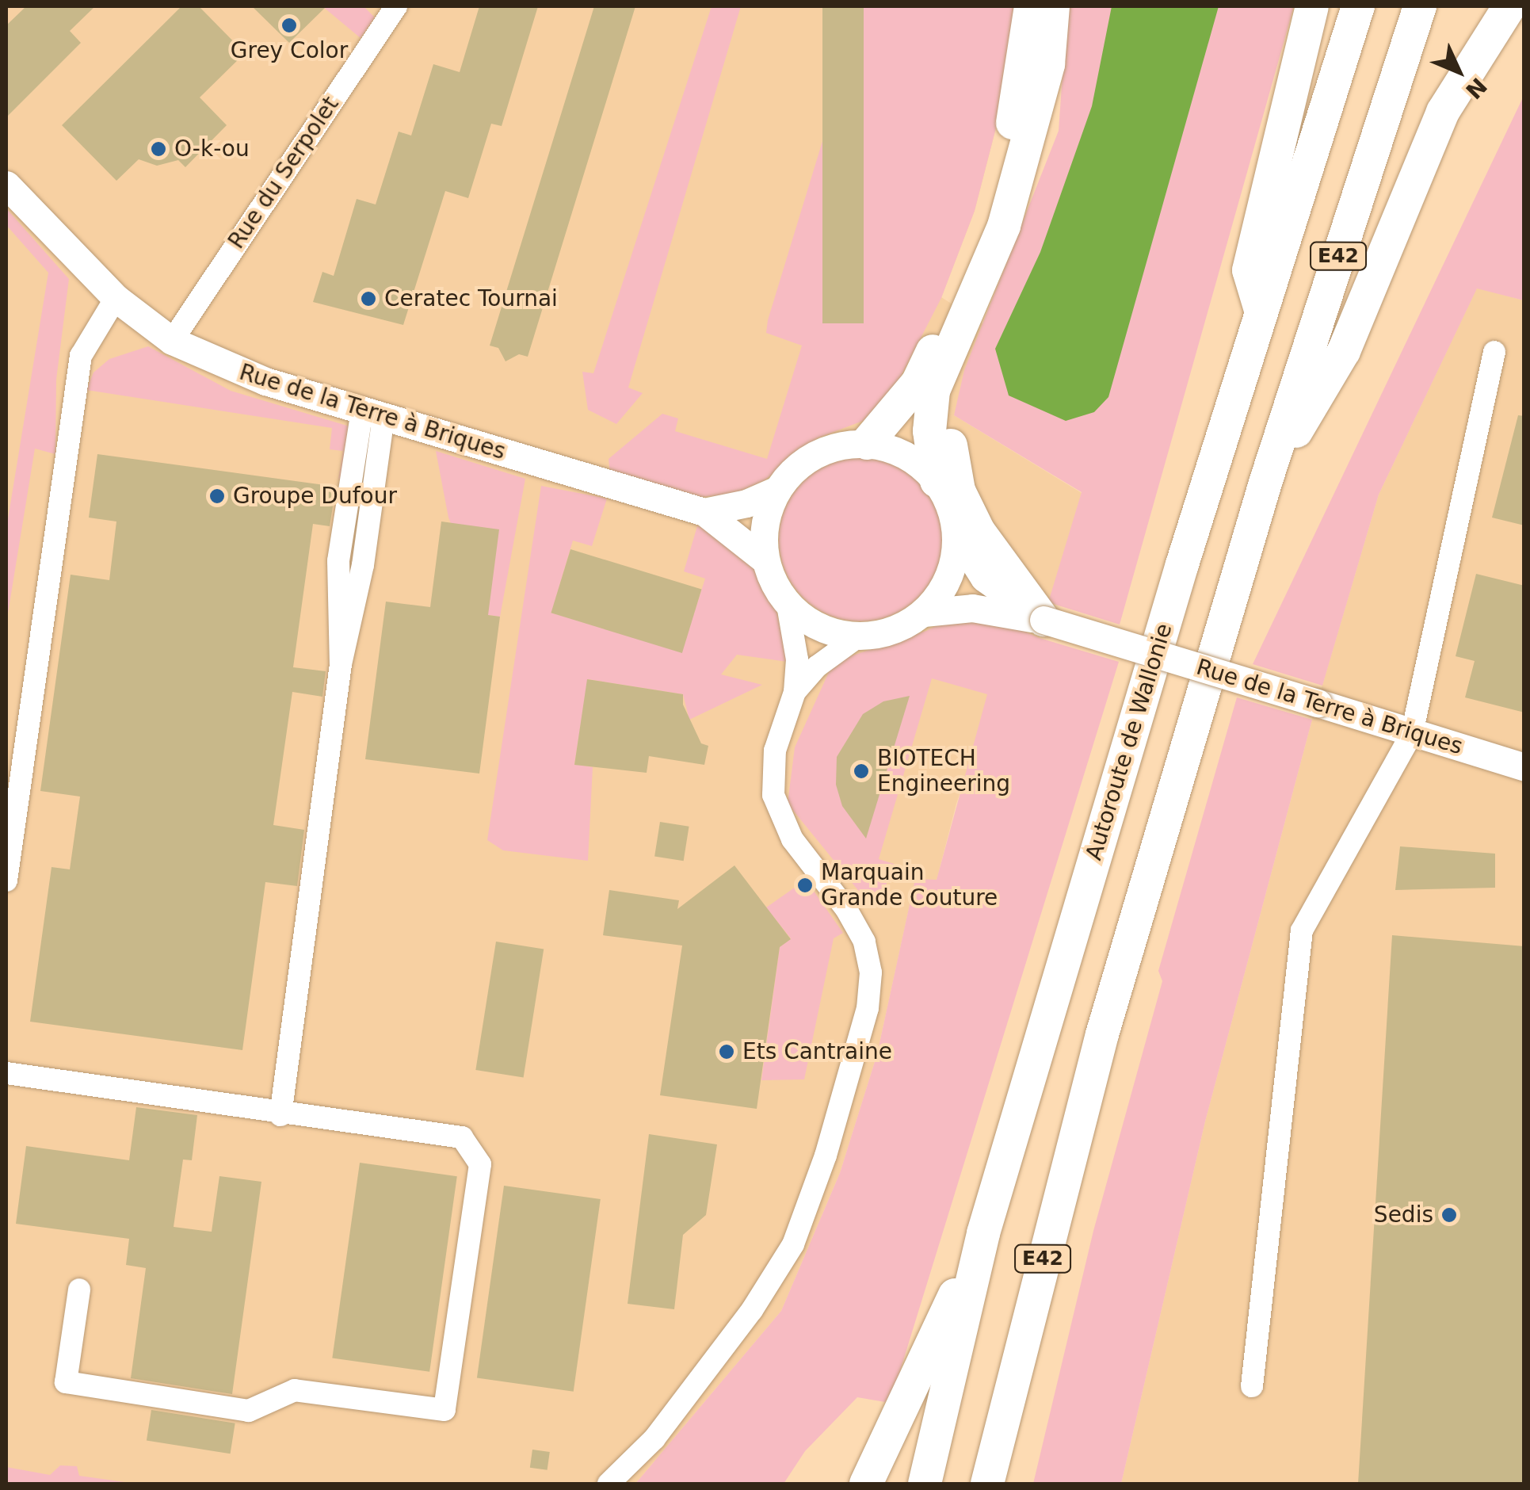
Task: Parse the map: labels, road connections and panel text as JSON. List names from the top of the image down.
{
  "streets": {
    "highway": ["E42", "Autoroute de Wallonie"],
    "main road": ["Rue de la Terre à Briques"],
    "street": ["Rue du Serpolet"]
  },
  "crossings": [
    ["Rue du Serpolet", "Rue de la Terre à Briques"]
  ],
  "places": [
    "Grey Color",
    "O-k-ou",
    "Ceratec Tournai",
    "Groupe Dufour",
    "BIOTECH Engineering",
    "Marquain Grande Couture",
    "Ets Cantraine",
    "Sedis"
  ],
  "north": "bottom right"
}
